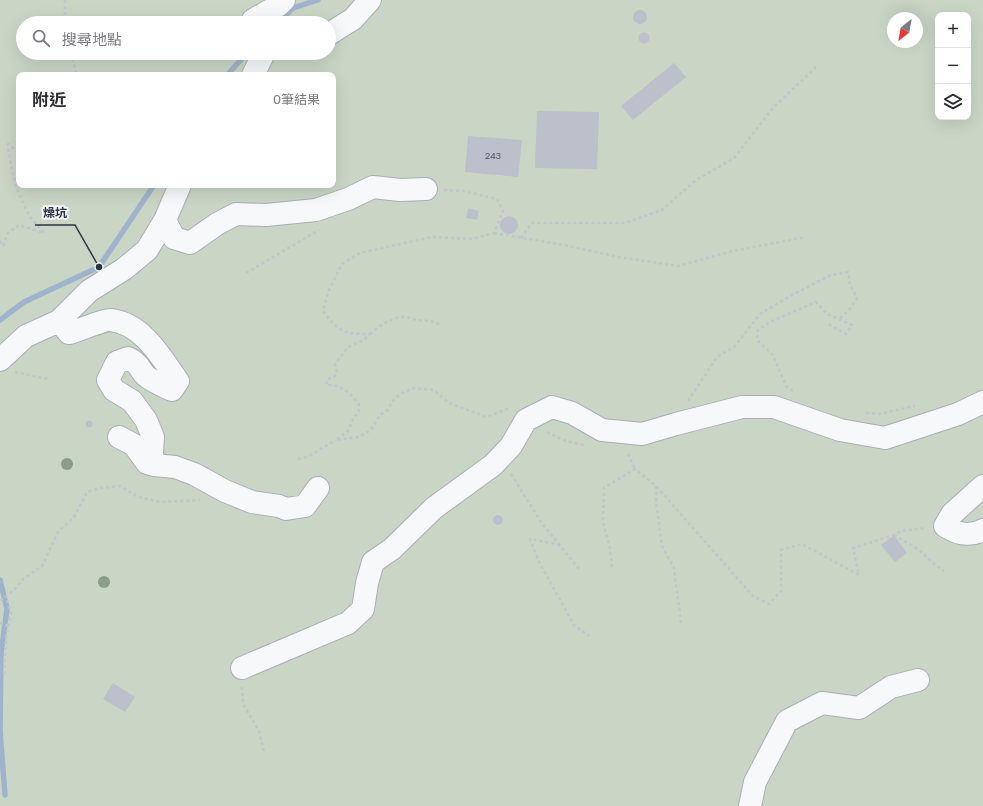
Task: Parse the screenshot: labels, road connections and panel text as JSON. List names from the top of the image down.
{
  "places": ["燥坑"],
  "house_numbers": ["243"],
  "north": "bottom left",
  "page": {
    "map_buttons": ["+", "−"],
    "search": "搜尋地點",
    "heading": ["附近", "0筆結果"]
  }
}
